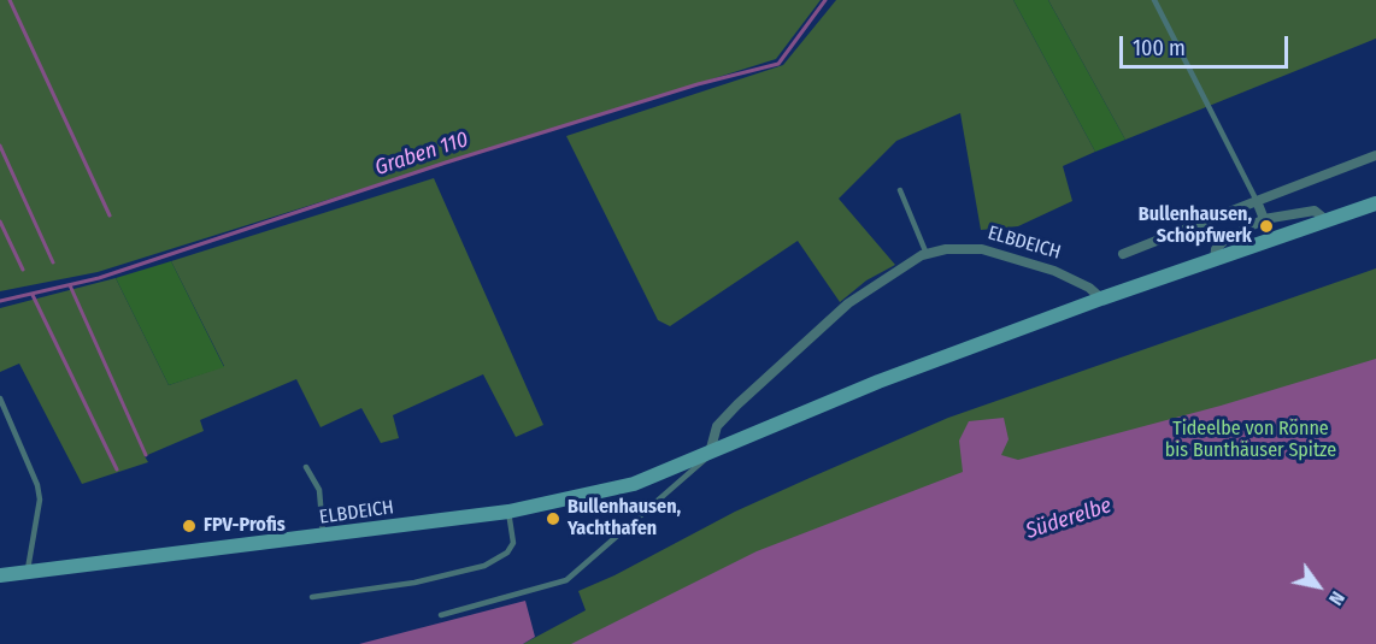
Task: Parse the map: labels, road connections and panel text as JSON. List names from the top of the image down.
{
  "streets": {
    "street": ["ELBDEICH"]
  },
  "water": ["Graben 110", "Süderelbe"],
  "parks": ["Tideelbe von Rönne bis Bunthäuser Spitze"],
  "places": ["Bullenhausen, Schöpfwerk", "Bullenhausen, Yachthafen", "FPV-Profis"],
  "scale_bar": "100 m",
  "north": "bottom right"
}
